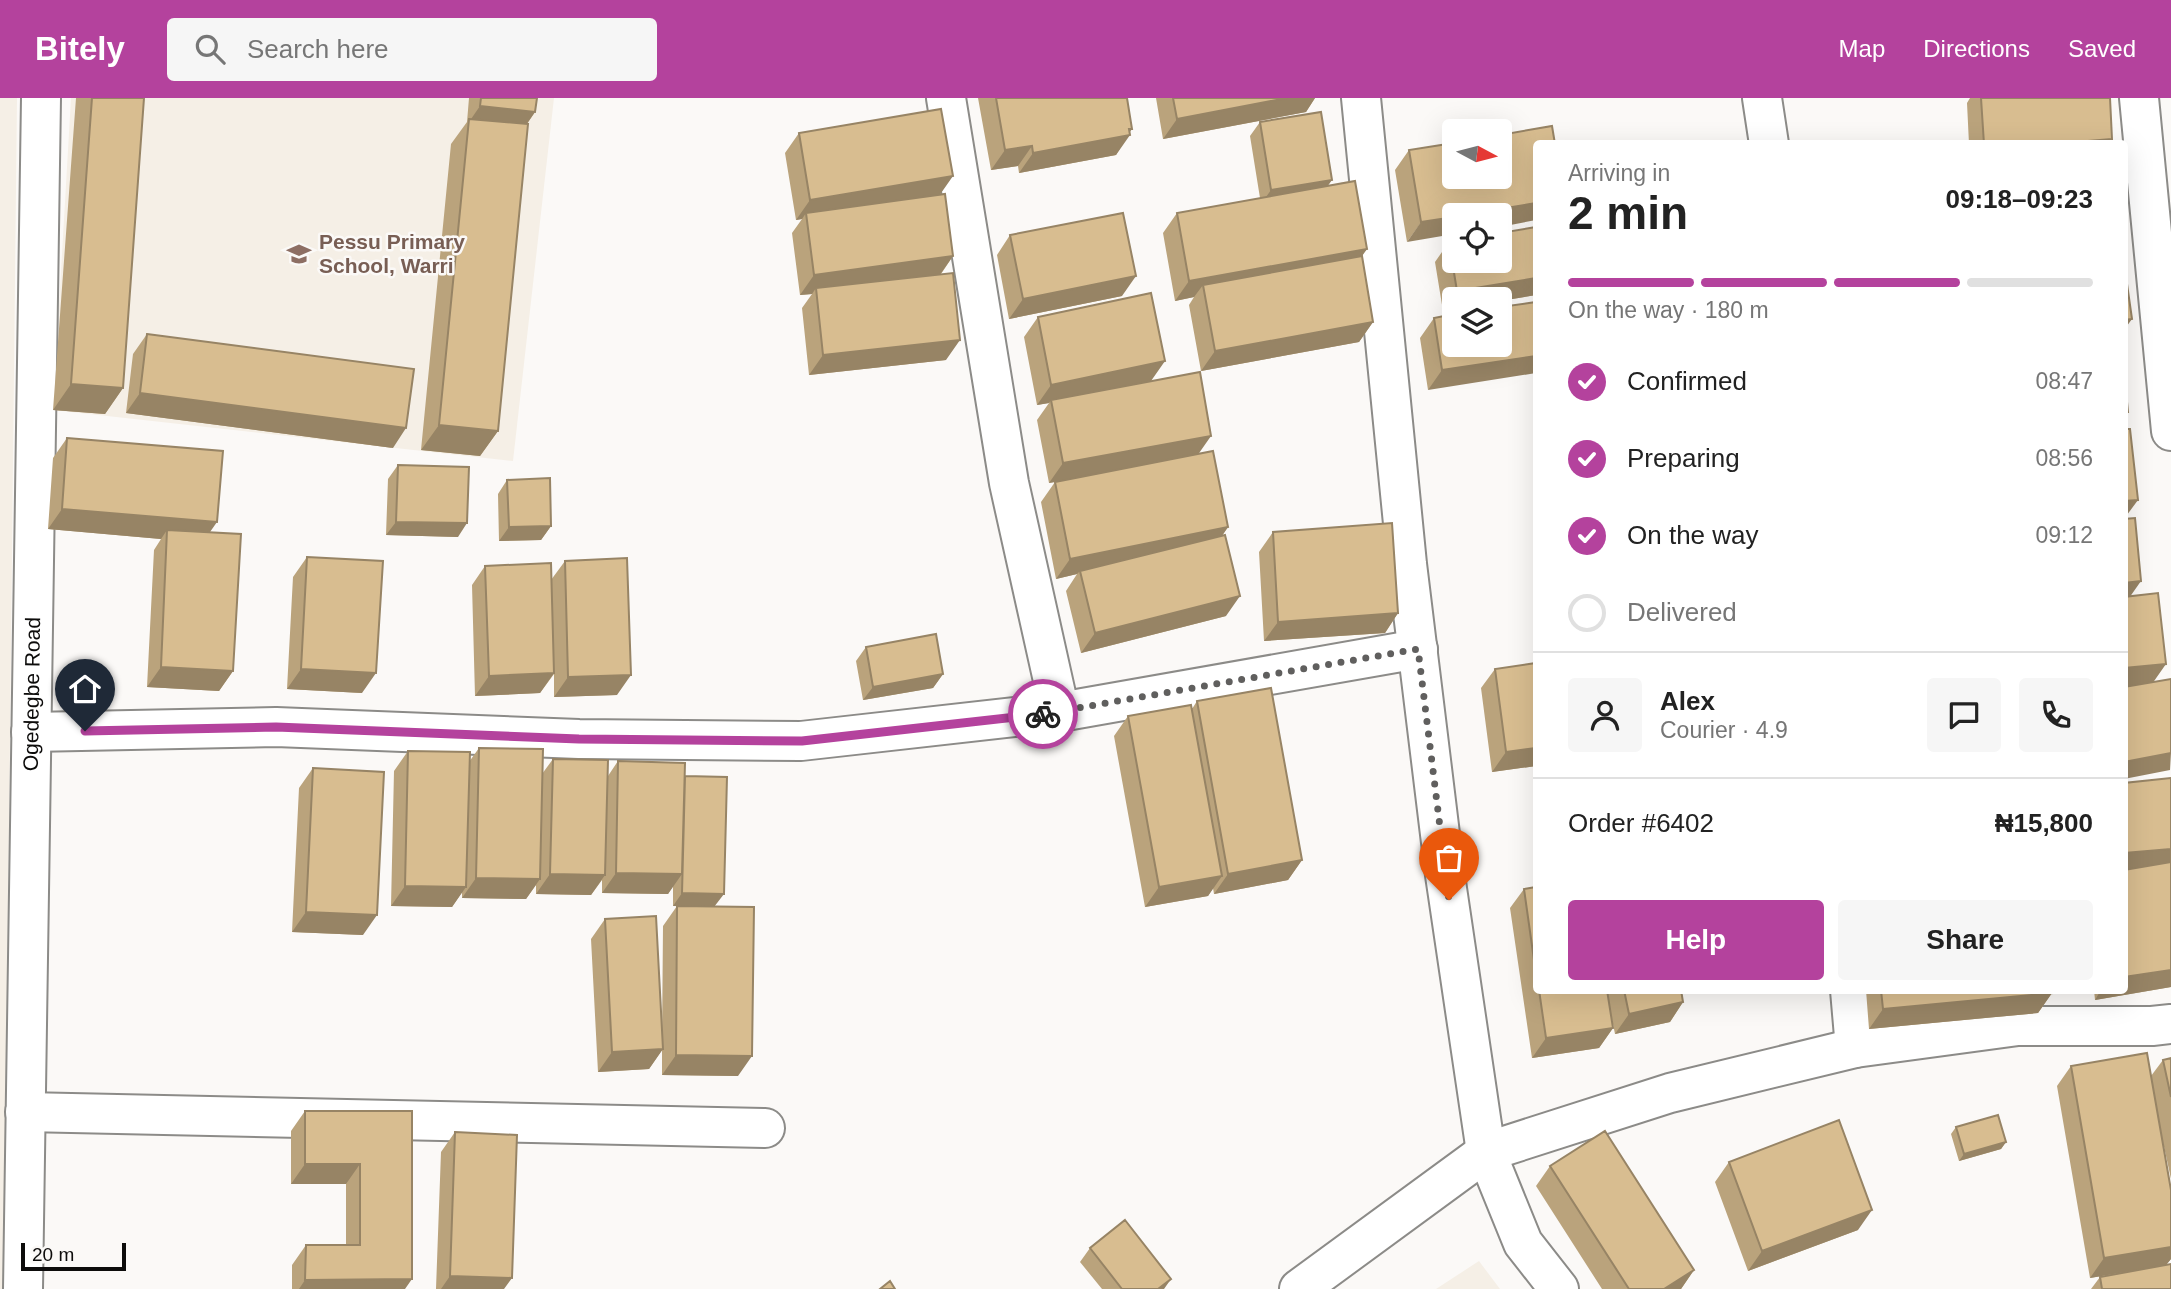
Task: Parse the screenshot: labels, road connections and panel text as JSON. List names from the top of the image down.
{
  "streets": {
    "street": ["Ogedegbe Road"]
  },
  "places": {
    "school or university": ["Pessu Primary School, Warri"]
  },
  "scale_bar": "20 m",
  "north": "right",
  "page": {
    "header": "Bitely",
    "search": "Search here",
    "nav": ["Map", "Directions", "Saved"],
    "heading": ["2 min", "Arriving in", "09:18–09:23"],
    "panel": [
      "Alex",
      "Courier · 4.9",
      "Order #6402",
      "₦15,800"
    ],
    "bar": "On the way · 180 m",
    "list": [
      ["Confirmed", "08:47"],
      ["Preparing", "08:56"],
      ["On the way", "09:12"],
      "Delivered"
    ],
    "buttons": ["Help", "Share"],
    "scale": "20 m"
  }
}
